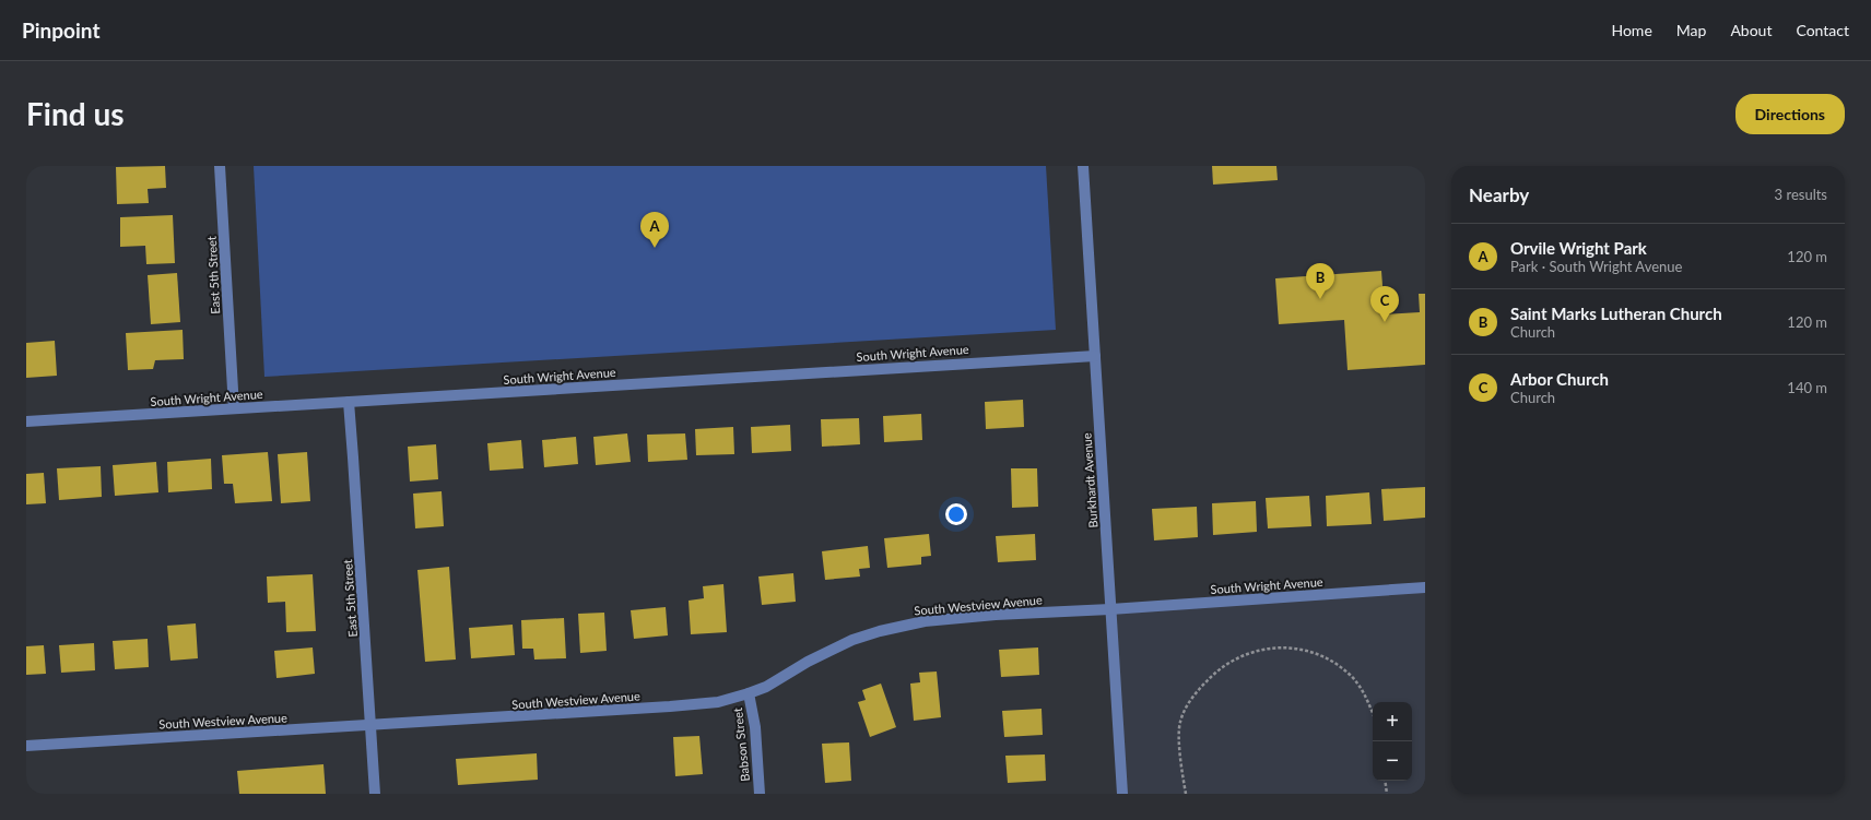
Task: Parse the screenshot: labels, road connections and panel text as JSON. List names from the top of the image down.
{
  "streets": {
    "street": [
      "East 5th Street",
      "South Wright Avenue",
      "Burkhardt Avenue",
      "South Westview Avenue",
      "Babson Street"
    ]
  },
  "crossings": [
    ["East 5th Street", "South Wright Avenue"],
    ["East 5th Street", "South Westview Avenue"],
    ["South Wright Avenue", "Burkhardt Avenue"],
    ["South Wright Avenue", "South Westview Avenue"],
    ["Burkhardt Avenue", "South Westview Avenue"],
    ["South Westview Avenue", "Babson Street"]
  ],
  "page": {
    "header": "Pinpoint",
    "nav": [
      "Home",
      "Map",
      "About",
      "Contact"
    ],
    "buttons": "Directions",
    "title": "Find us",
    "heading": ["Nearby", "3 results"],
    "pins": ["A", "B", "C"],
    "list": [
      {
        "mark": "A",
        "name": "Orvile Wright Park",
        "note": "Park · South Wright Avenue",
        "value": "120 m"
      },
      {
        "mark": "B",
        "name": "Saint Marks Lutheran Church",
        "note": "Church",
        "value": "120 m"
      },
      {
        "mark": "C",
        "name": "Arbor Church",
        "note": "Church",
        "value": "140 m"
      }
    ],
    "map_buttons": ["+", "−"]
  }
}
